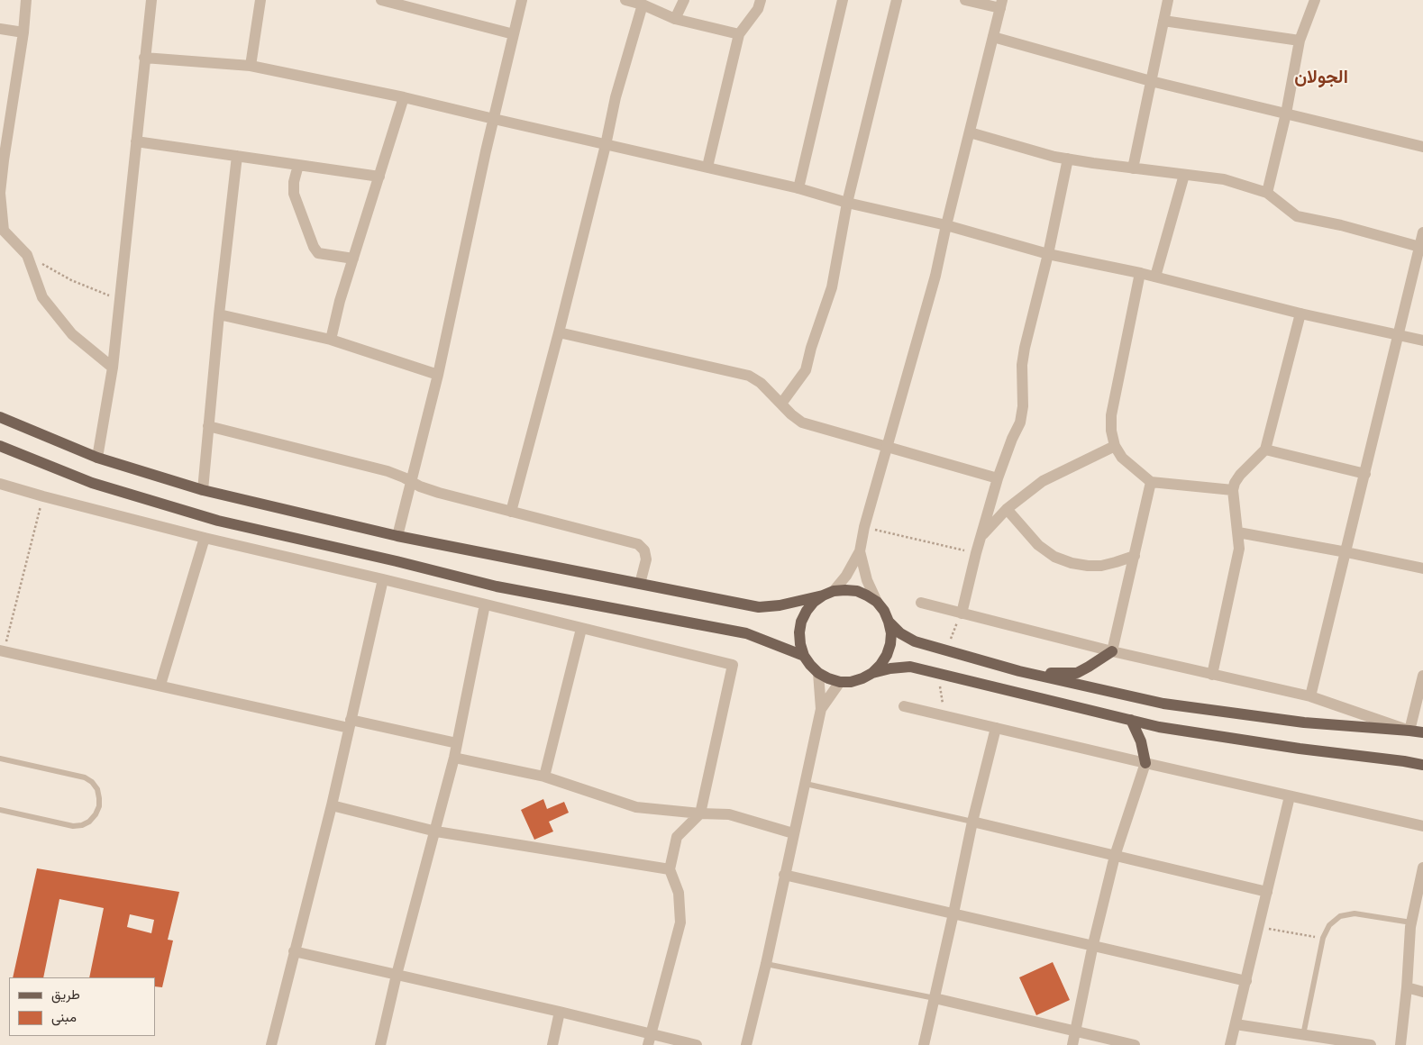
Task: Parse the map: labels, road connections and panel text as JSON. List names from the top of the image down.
{
  "districts": ["الجولان"],
  "legend": ["طريق", "مبنى"]
}
